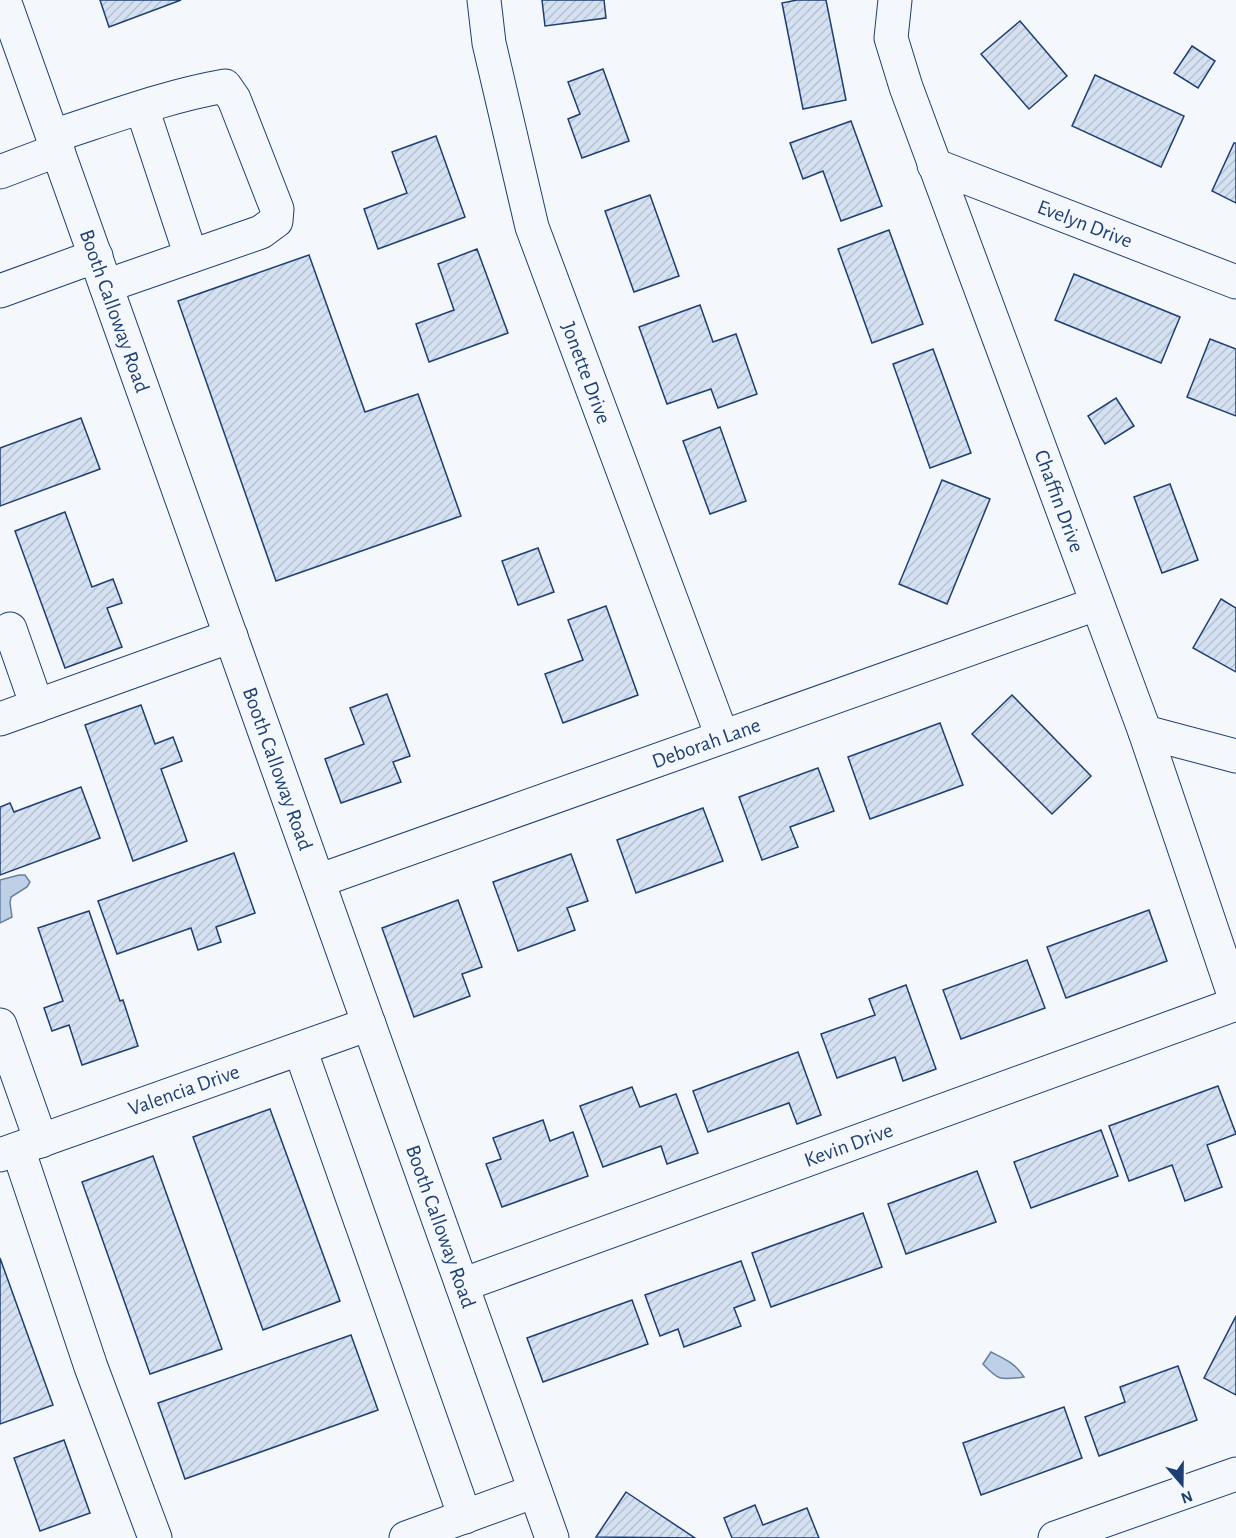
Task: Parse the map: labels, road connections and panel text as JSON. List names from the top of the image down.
{
  "streets": {
    "street": [
      "Evelyn Drive",
      "Booth Calloway Road",
      "Jonette Drive",
      "Chaffin Drive",
      "Deborah Lane",
      "Valencia Drive",
      "Kevin Drive"
    ]
  },
  "crossings": [
    ["Evelyn Drive", "Chaffin Drive"],
    ["Booth Calloway Road", "Deborah Lane"],
    ["Booth Calloway Road", "Valencia Drive"],
    ["Booth Calloway Road", "Kevin Drive"],
    ["Jonette Drive", "Deborah Lane"],
    ["Chaffin Drive", "Deborah Lane"],
    ["Chaffin Drive", "Kevin Drive"]
  ],
  "north": "bottom"
}
